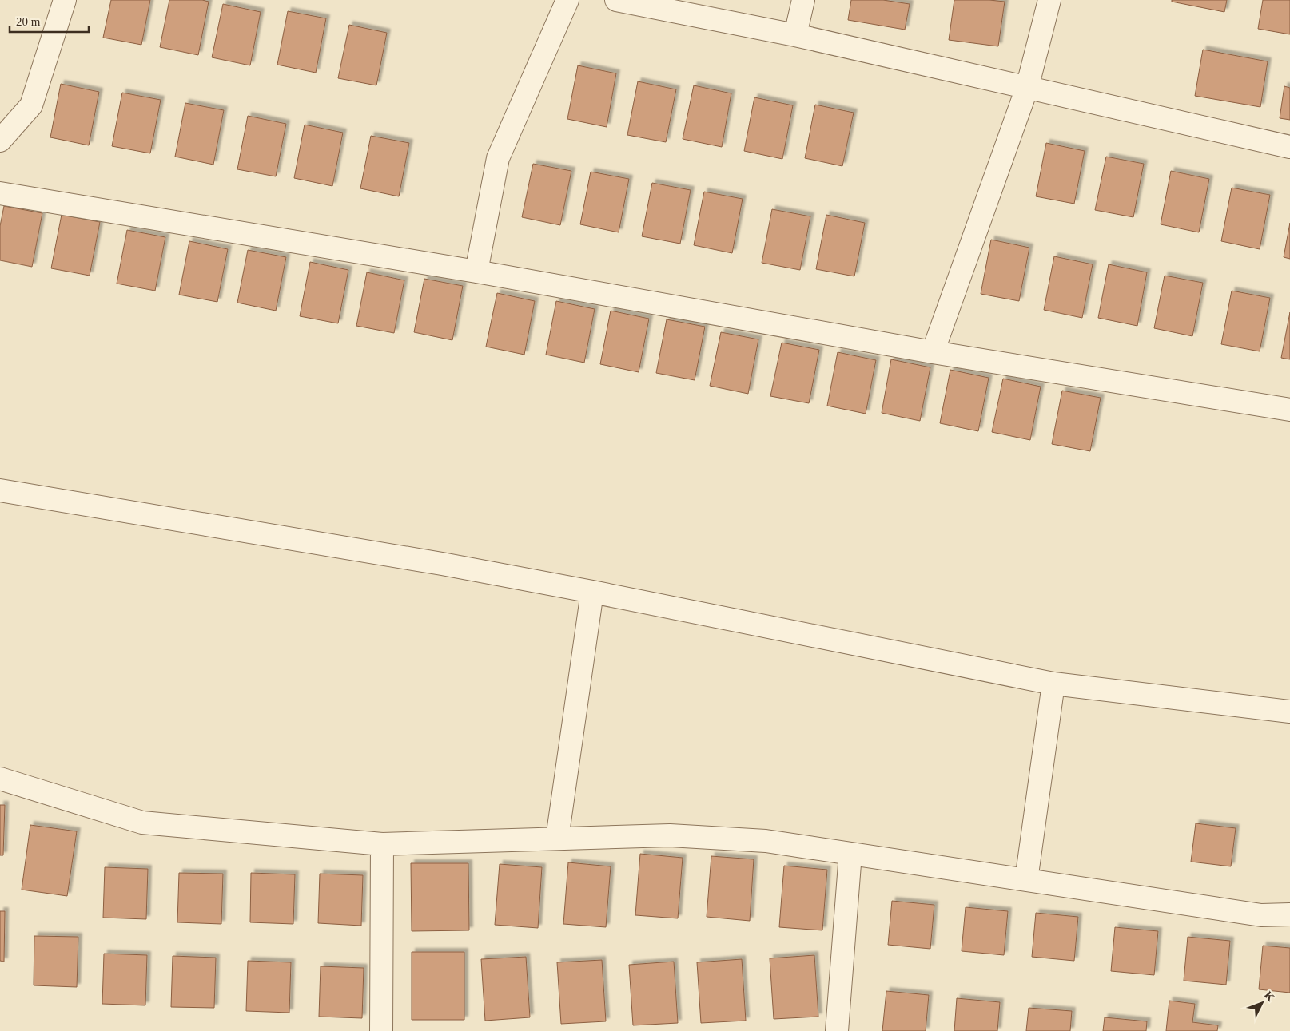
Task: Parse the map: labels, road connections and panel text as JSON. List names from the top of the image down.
{
  "scale_bar": "20 m",
  "north": "top right"
}
